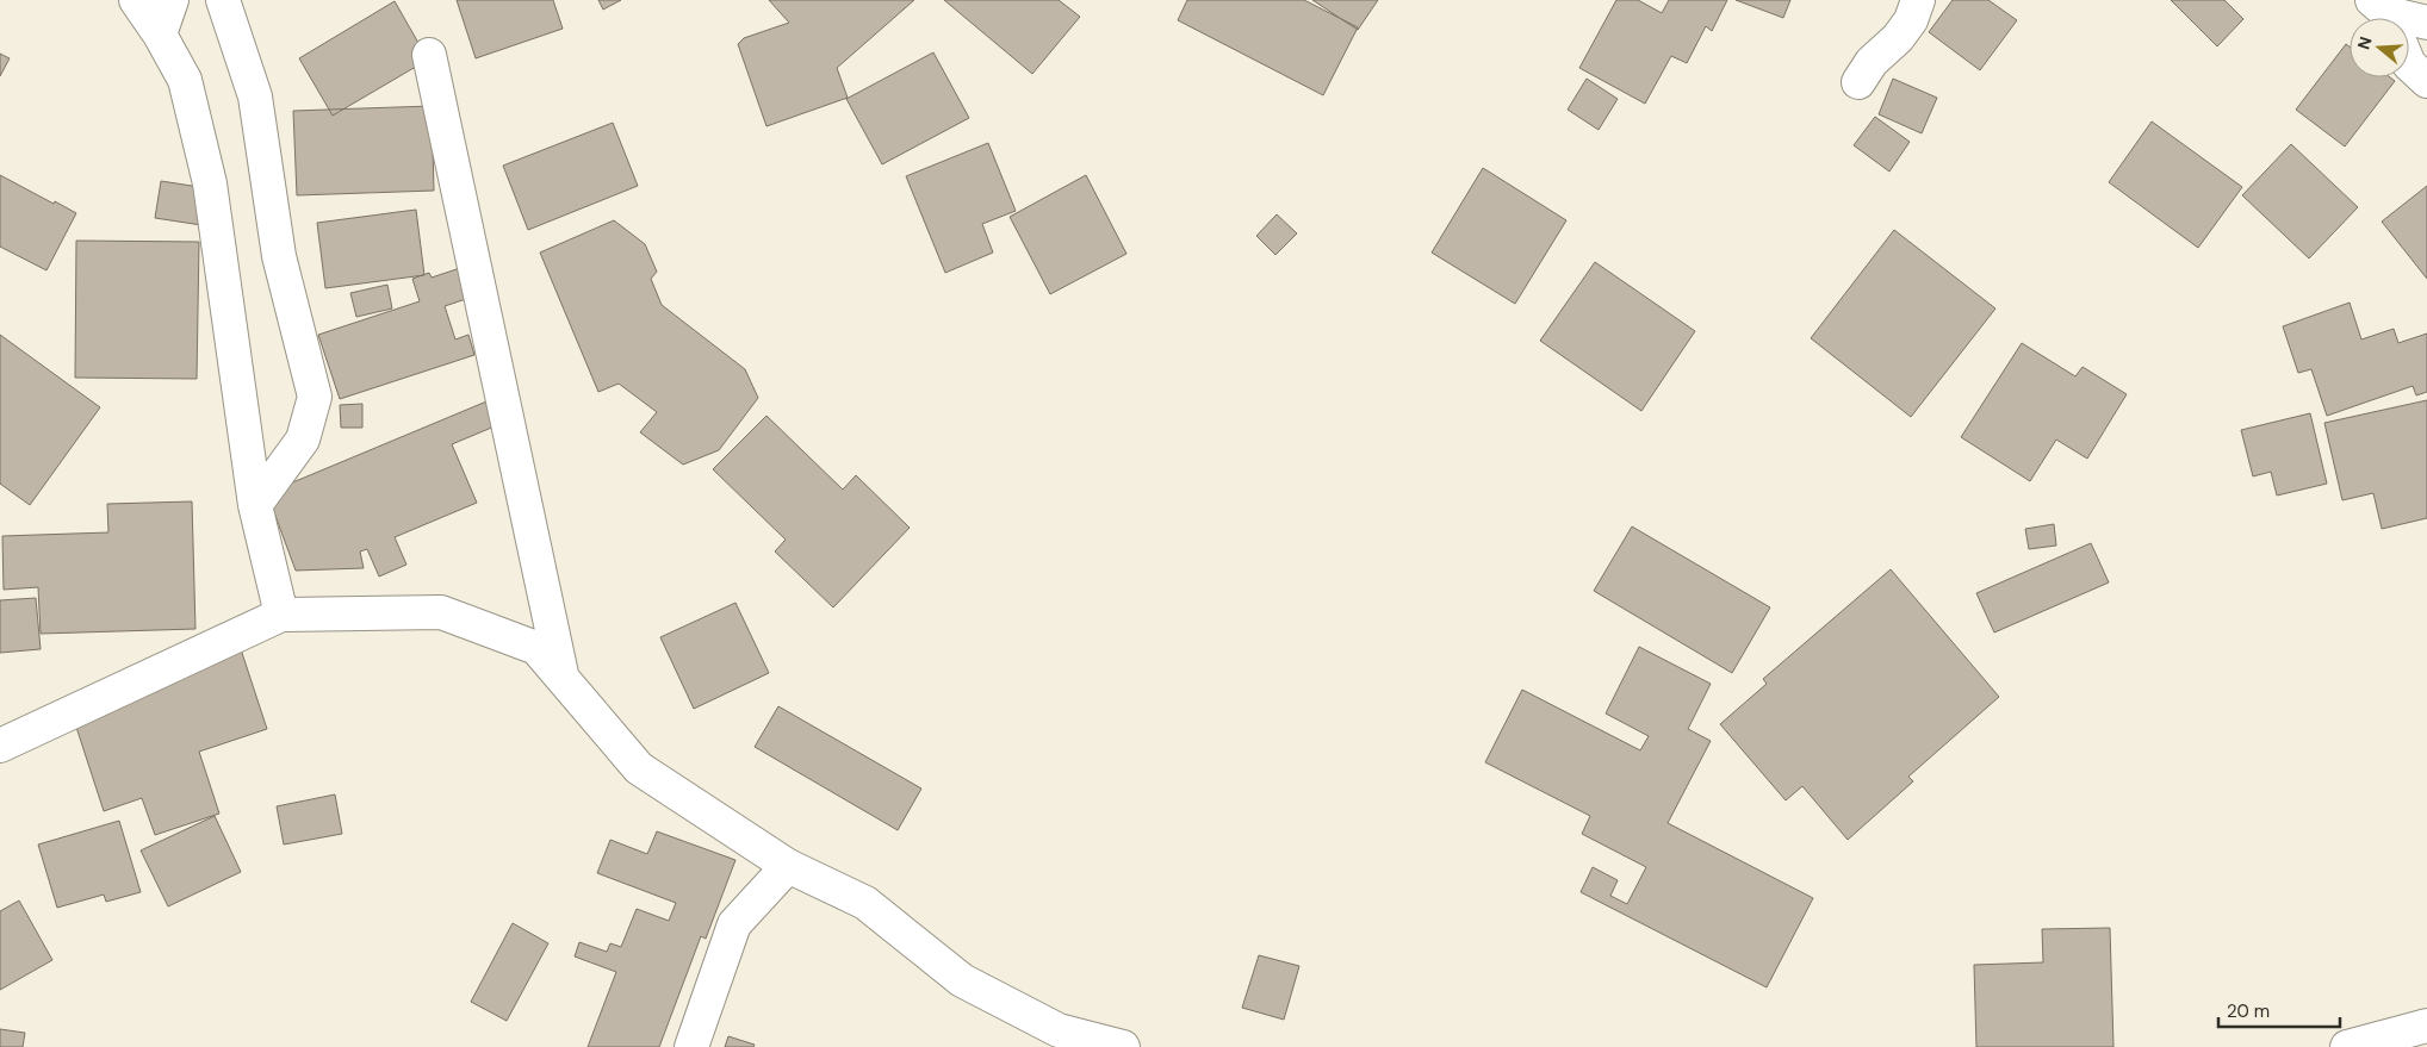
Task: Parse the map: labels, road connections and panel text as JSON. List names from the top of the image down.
{
  "scale_bar": "20 m",
  "north": "left"
}
